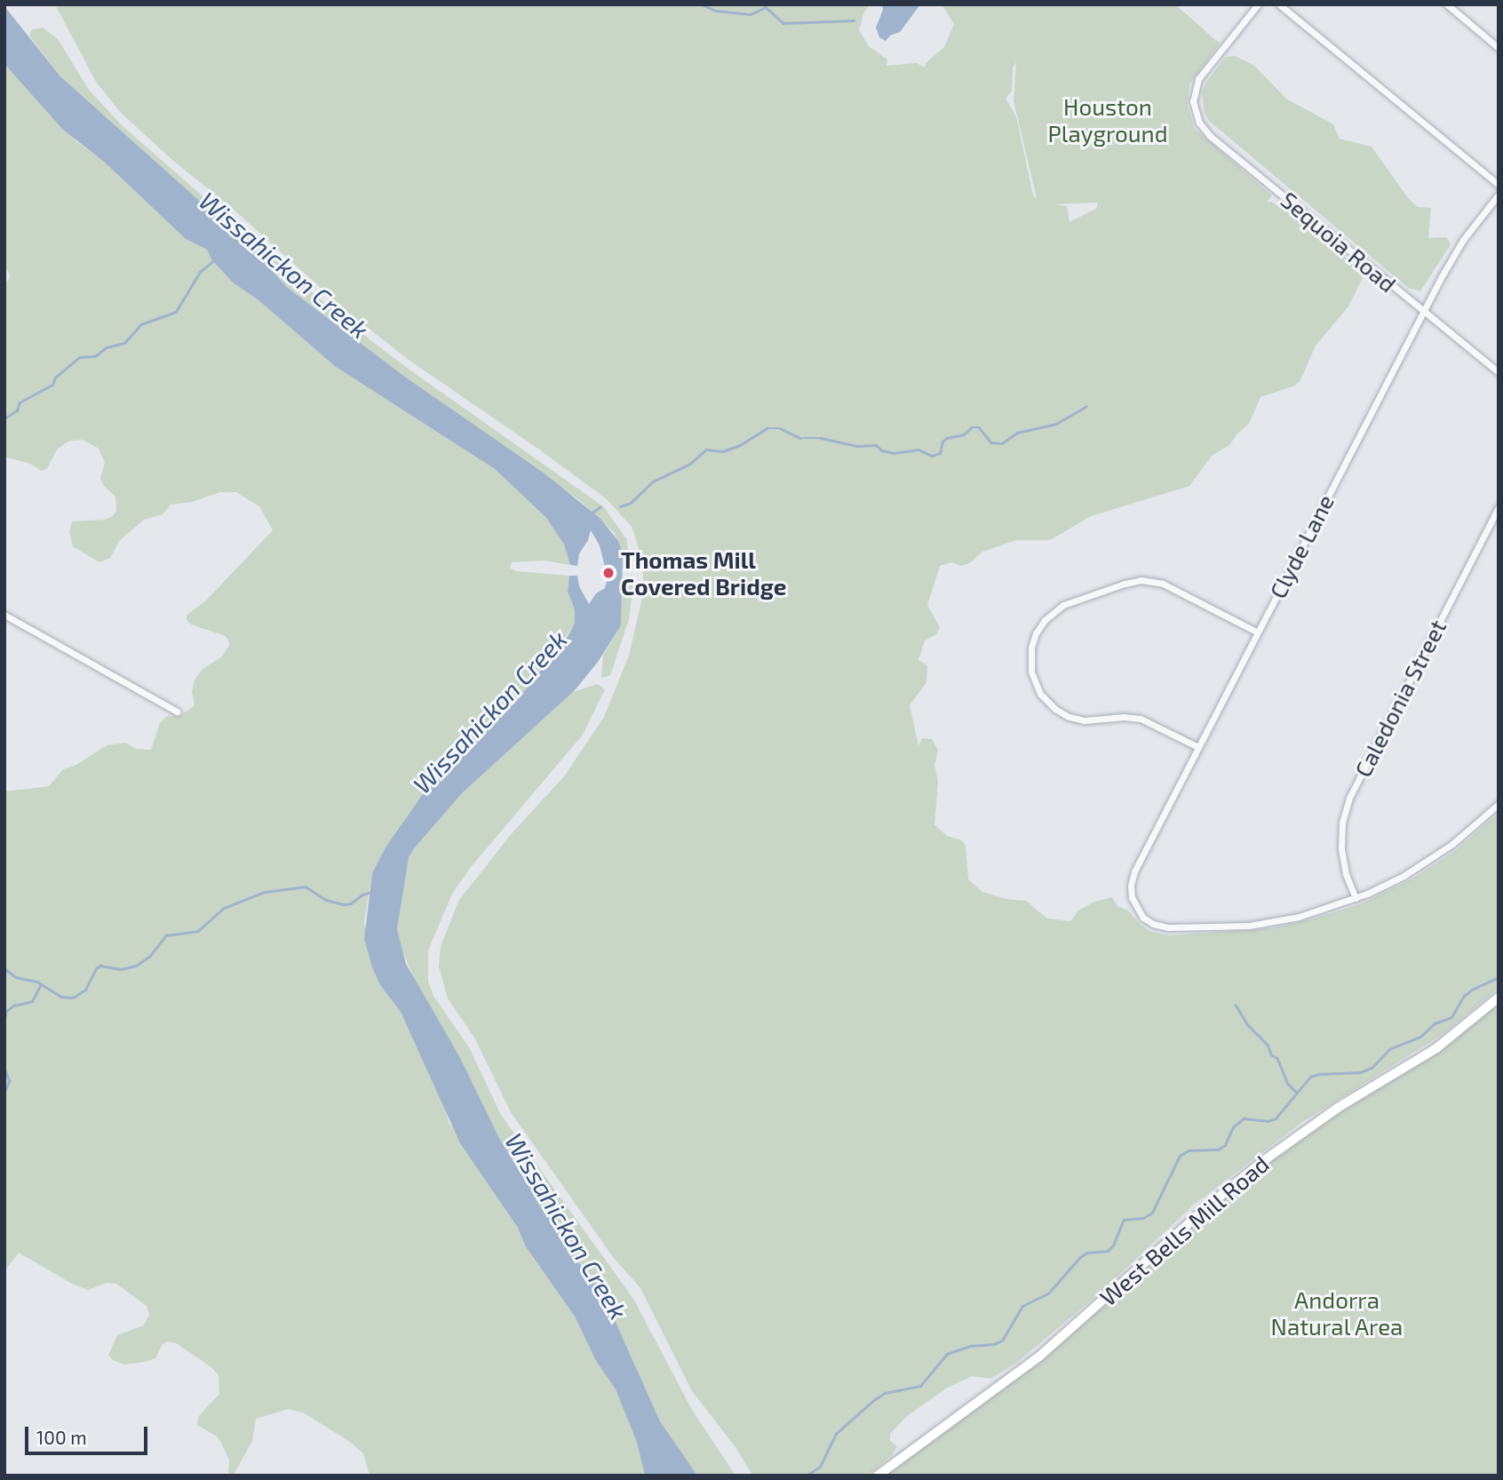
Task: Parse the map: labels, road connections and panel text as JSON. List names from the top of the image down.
{
  "streets": {
    "street": [
      "Sequoia Road",
      "Clyde Lane",
      "Caledonia Street",
      "West Bells Mill Road"
    ]
  },
  "crossings": [
    ["Sequoia Road", "Clyde Lane"],
    ["Clyde Lane", "Caledonia Street"]
  ],
  "water": ["Wissahickon Creek"],
  "parks": ["Houston Playground", "Andorra Natural Area"],
  "places": ["Thomas Mill Covered Bridge"],
  "scale_bar": "100 m"
}
